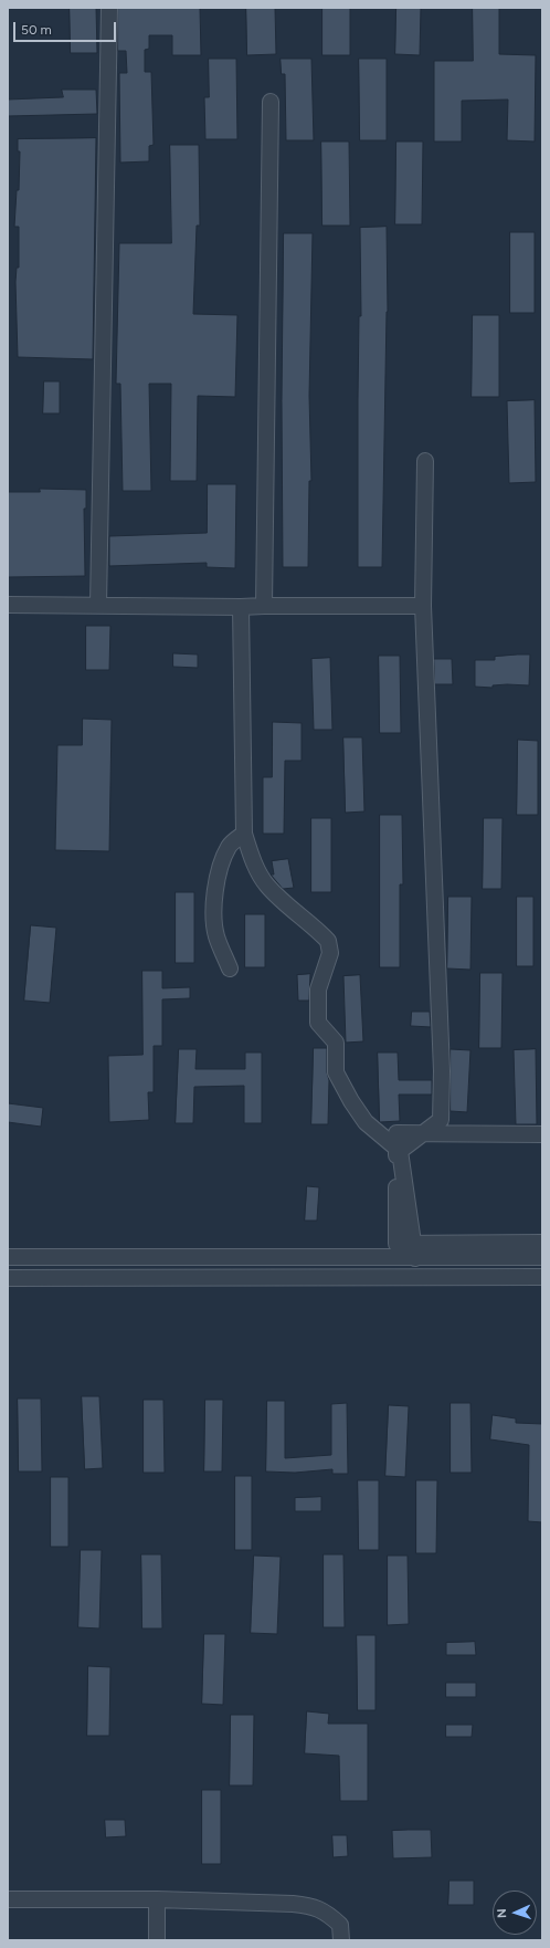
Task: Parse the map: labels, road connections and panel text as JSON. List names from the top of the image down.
{
  "scale_bar": "50 m",
  "north": "left"
}
